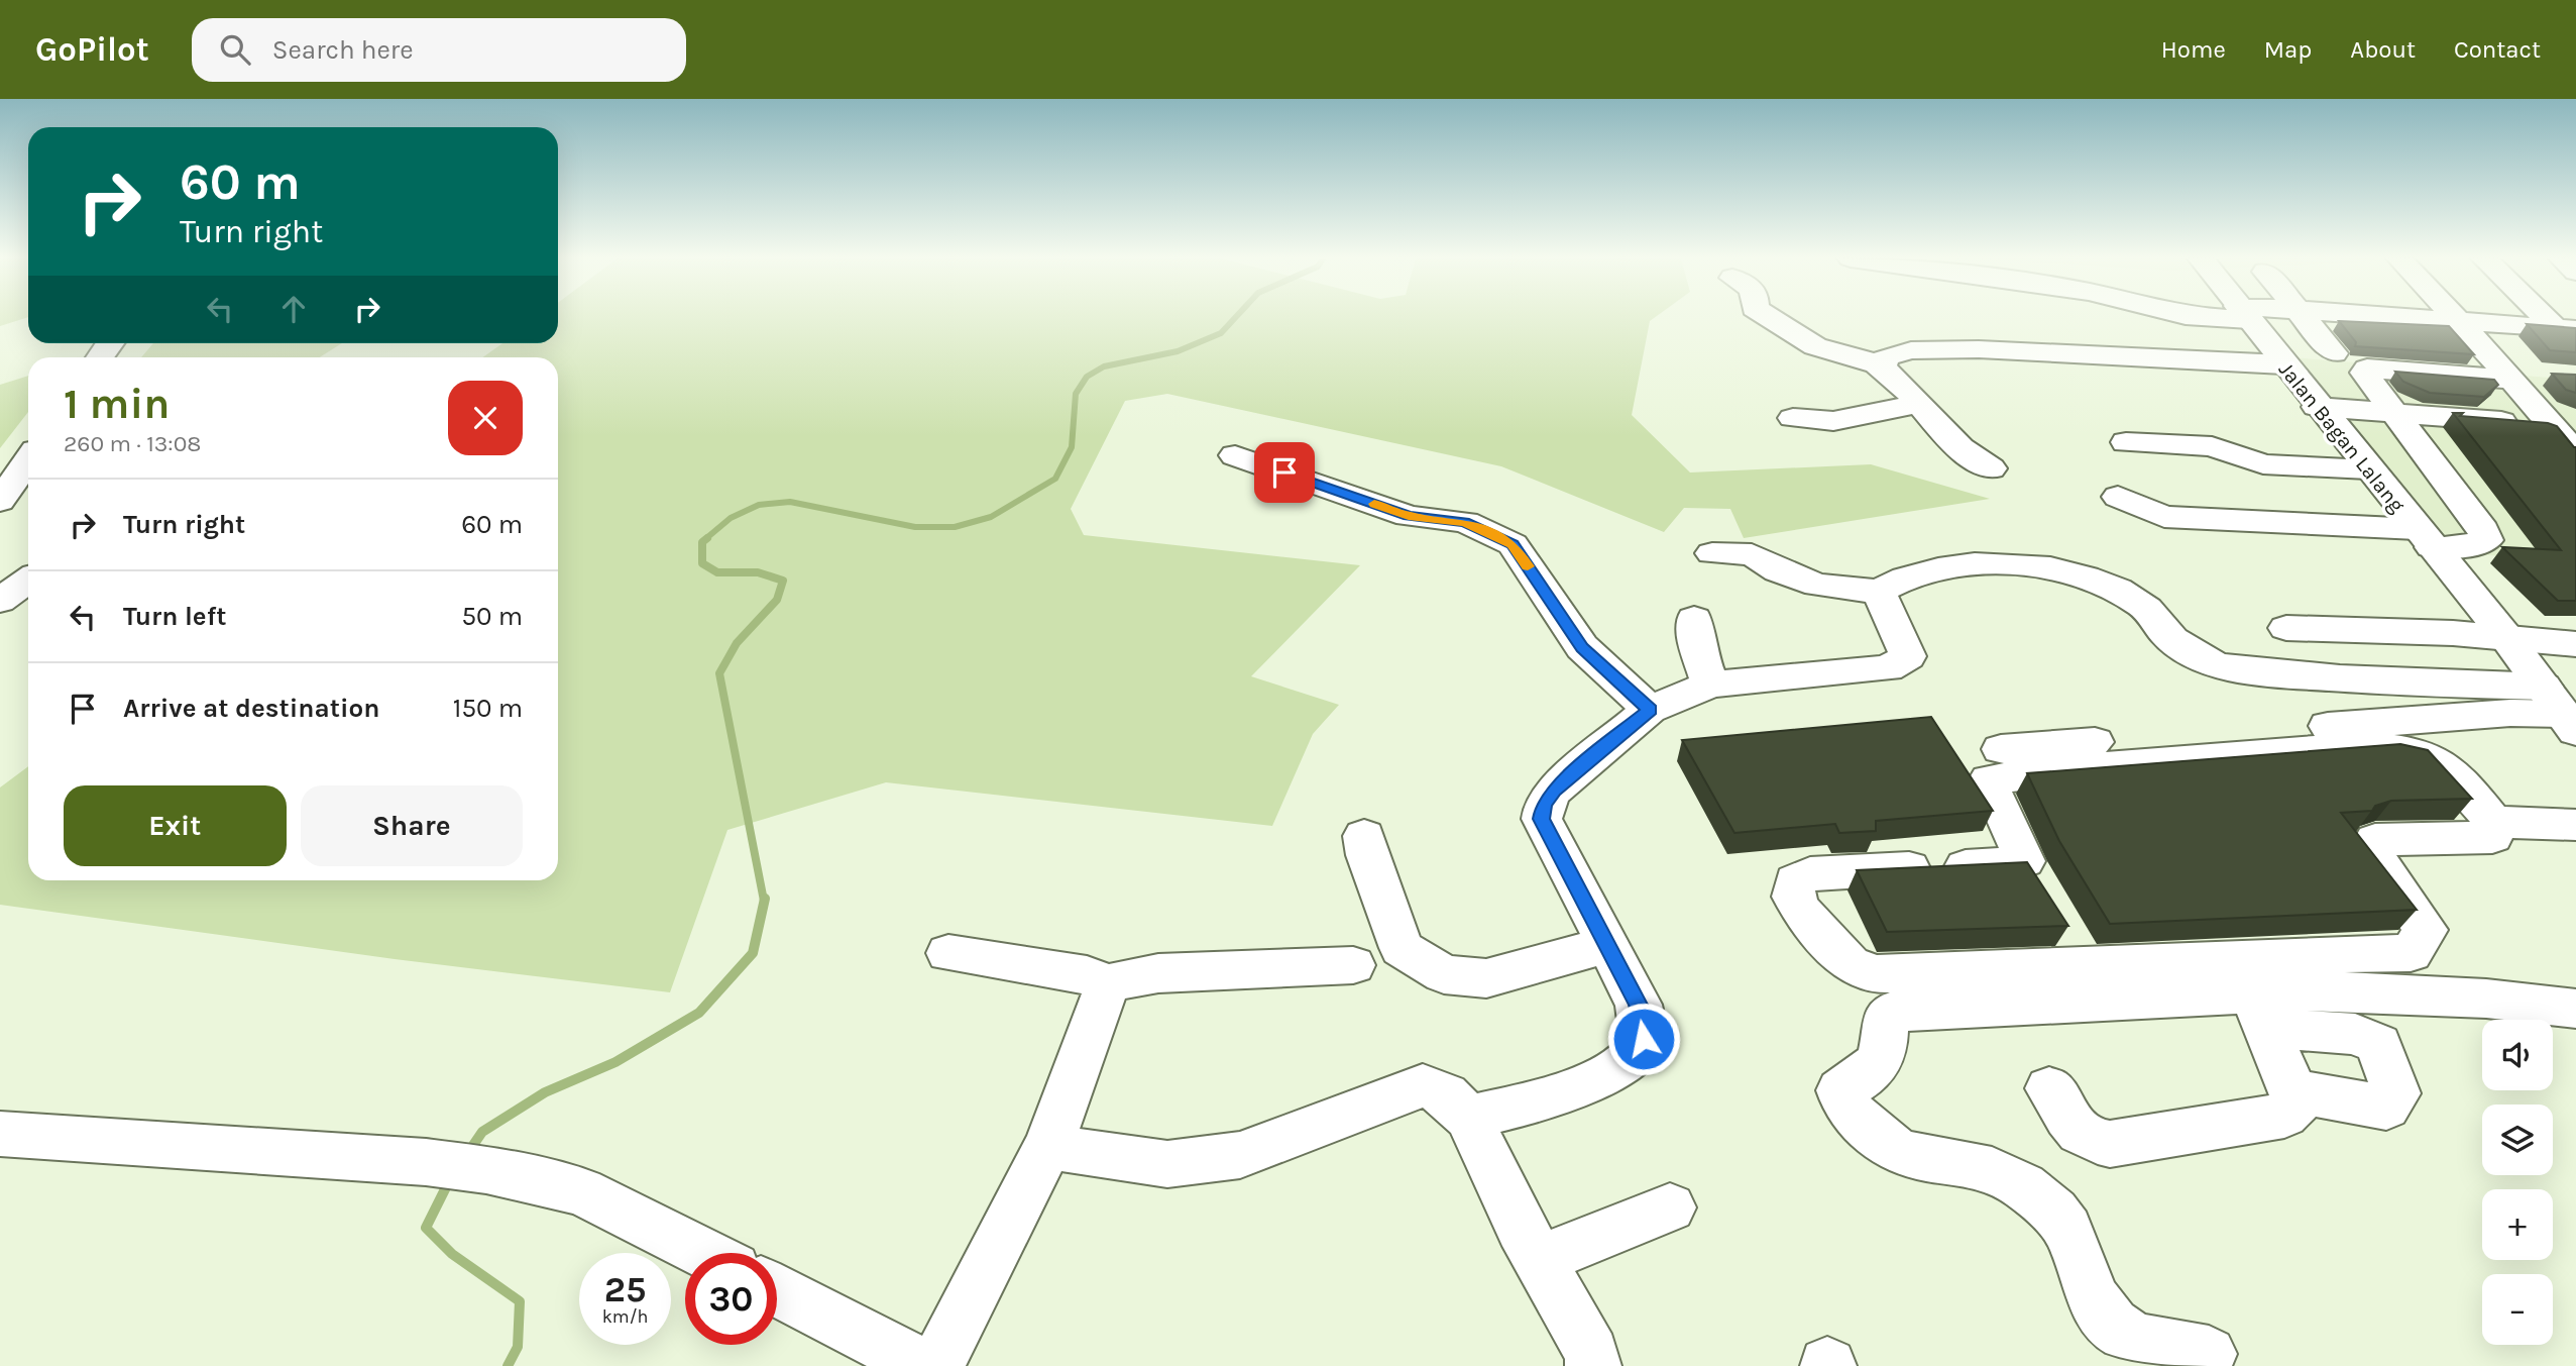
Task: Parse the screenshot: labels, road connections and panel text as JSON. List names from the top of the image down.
{
  "streets": {
    "street": ["Jalan Bagan Lalang"]
  },
  "page": {
    "header": "GoPilot",
    "search": "Search here",
    "nav": [
      "Home",
      "Map",
      "About",
      "Contact"
    ],
    "turn": ["60 m", "Turn right"],
    "heading": ["1 min", "260 m · 13:08"],
    "list": [
      {
        "name": "Turn right",
        "value": "60 m"
      },
      {
        "name": "Turn left",
        "value": "50 m"
      },
      {
        "name": "Arrive at destination",
        "value": "150 m"
      }
    ],
    "buttons": ["Exit", "Share"],
    "map_buttons": ["+", "−"],
    "speed": "25 km/h",
    "limit": "30"
  }
}
